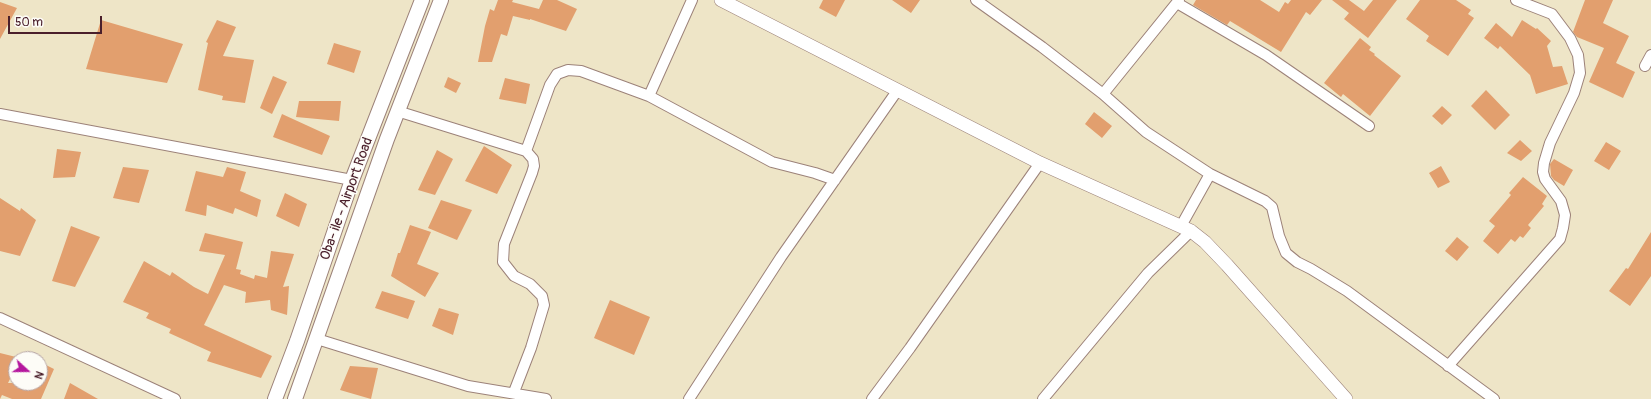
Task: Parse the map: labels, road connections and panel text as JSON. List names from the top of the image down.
{
  "streets": {
    "main road": ["Oba- ile - Airport Road"]
  },
  "scale_bar": "50 m",
  "north": "right"
}
